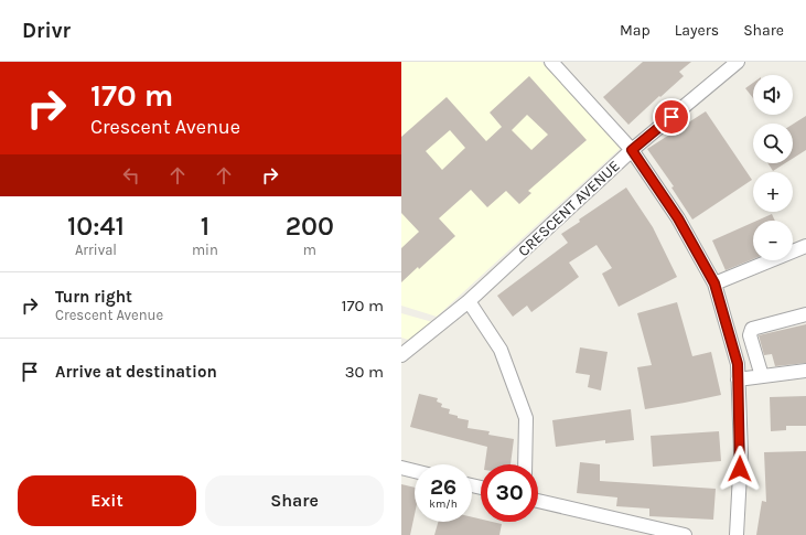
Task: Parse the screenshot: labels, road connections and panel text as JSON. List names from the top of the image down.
{
  "streets": {
    "street": ["CRESCENT AVENUE"]
  },
  "page": {
    "header": "Drivr",
    "nav": ["Map", "Layers", "Share"],
    "turn": ["170 m", "Crescent Avenue"],
    "map_buttons": ["+", "−"],
    "eta": [
      "10:41",
      "Arrival",
      "1",
      "min",
      "200",
      "m"
    ],
    "list": [
      {
        "name": "Turn right",
        "note": "Crescent Avenue",
        "value": "170 m"
      },
      {
        "name": "Arrive at destination",
        "value": "30 m"
      }
    ],
    "speed": "26 km/h",
    "limit": "30",
    "buttons": ["Exit", "Share"]
  }
}
